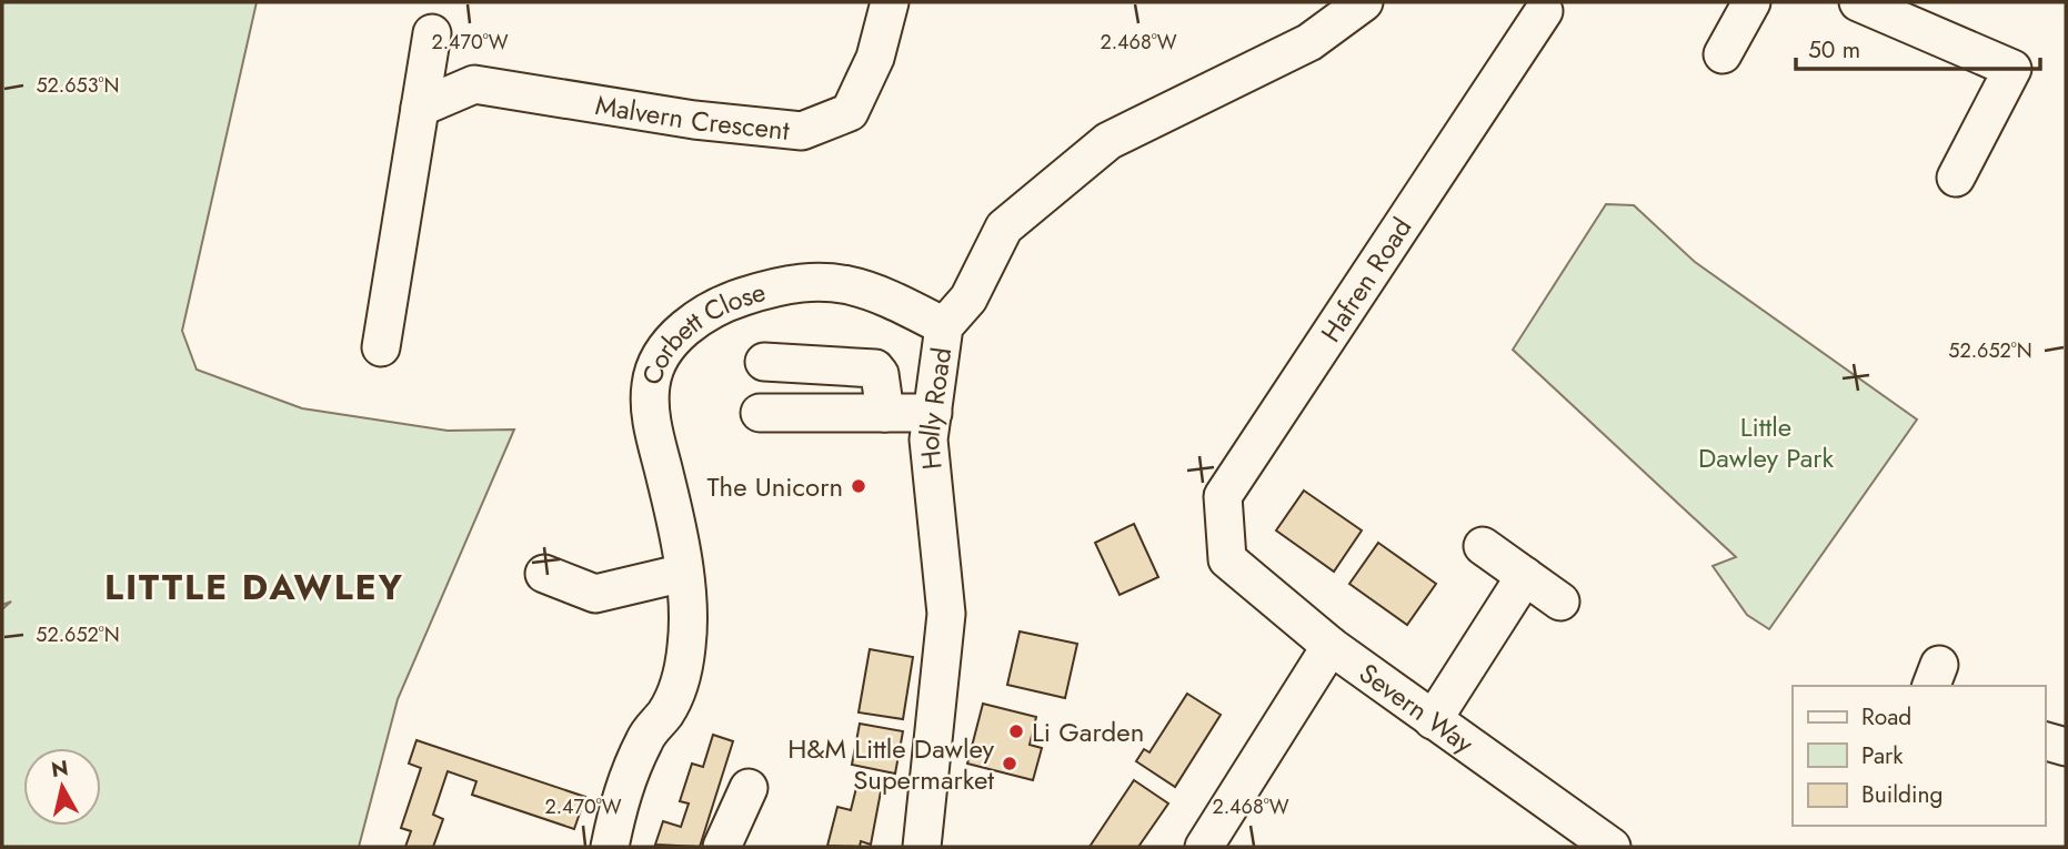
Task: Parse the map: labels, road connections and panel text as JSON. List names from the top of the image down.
{
  "streets": {
    "street": [
      "Malvern Crescent",
      "Hafren Road",
      "Corbett Close",
      "Holly Road",
      "Severn Way"
    ]
  },
  "crossings": [
    ["Hafren Road", "Severn Way"],
    ["Corbett Close", "Holly Road"]
  ],
  "districts": ["LITTLE DAWLEY"],
  "parks": ["Little Dawley Park"],
  "places": ["The Unicorn", "Li Garden", "H&M Little Dawley Supermarket"],
  "legend": ["Road", "Park", "Building"],
  "scale_bar": "50 m",
  "north": "top",
  "coordinates": [
    "2.470°W",
    "2.468°W",
    "52.653°N",
    "52.652°N"
  ]
}
